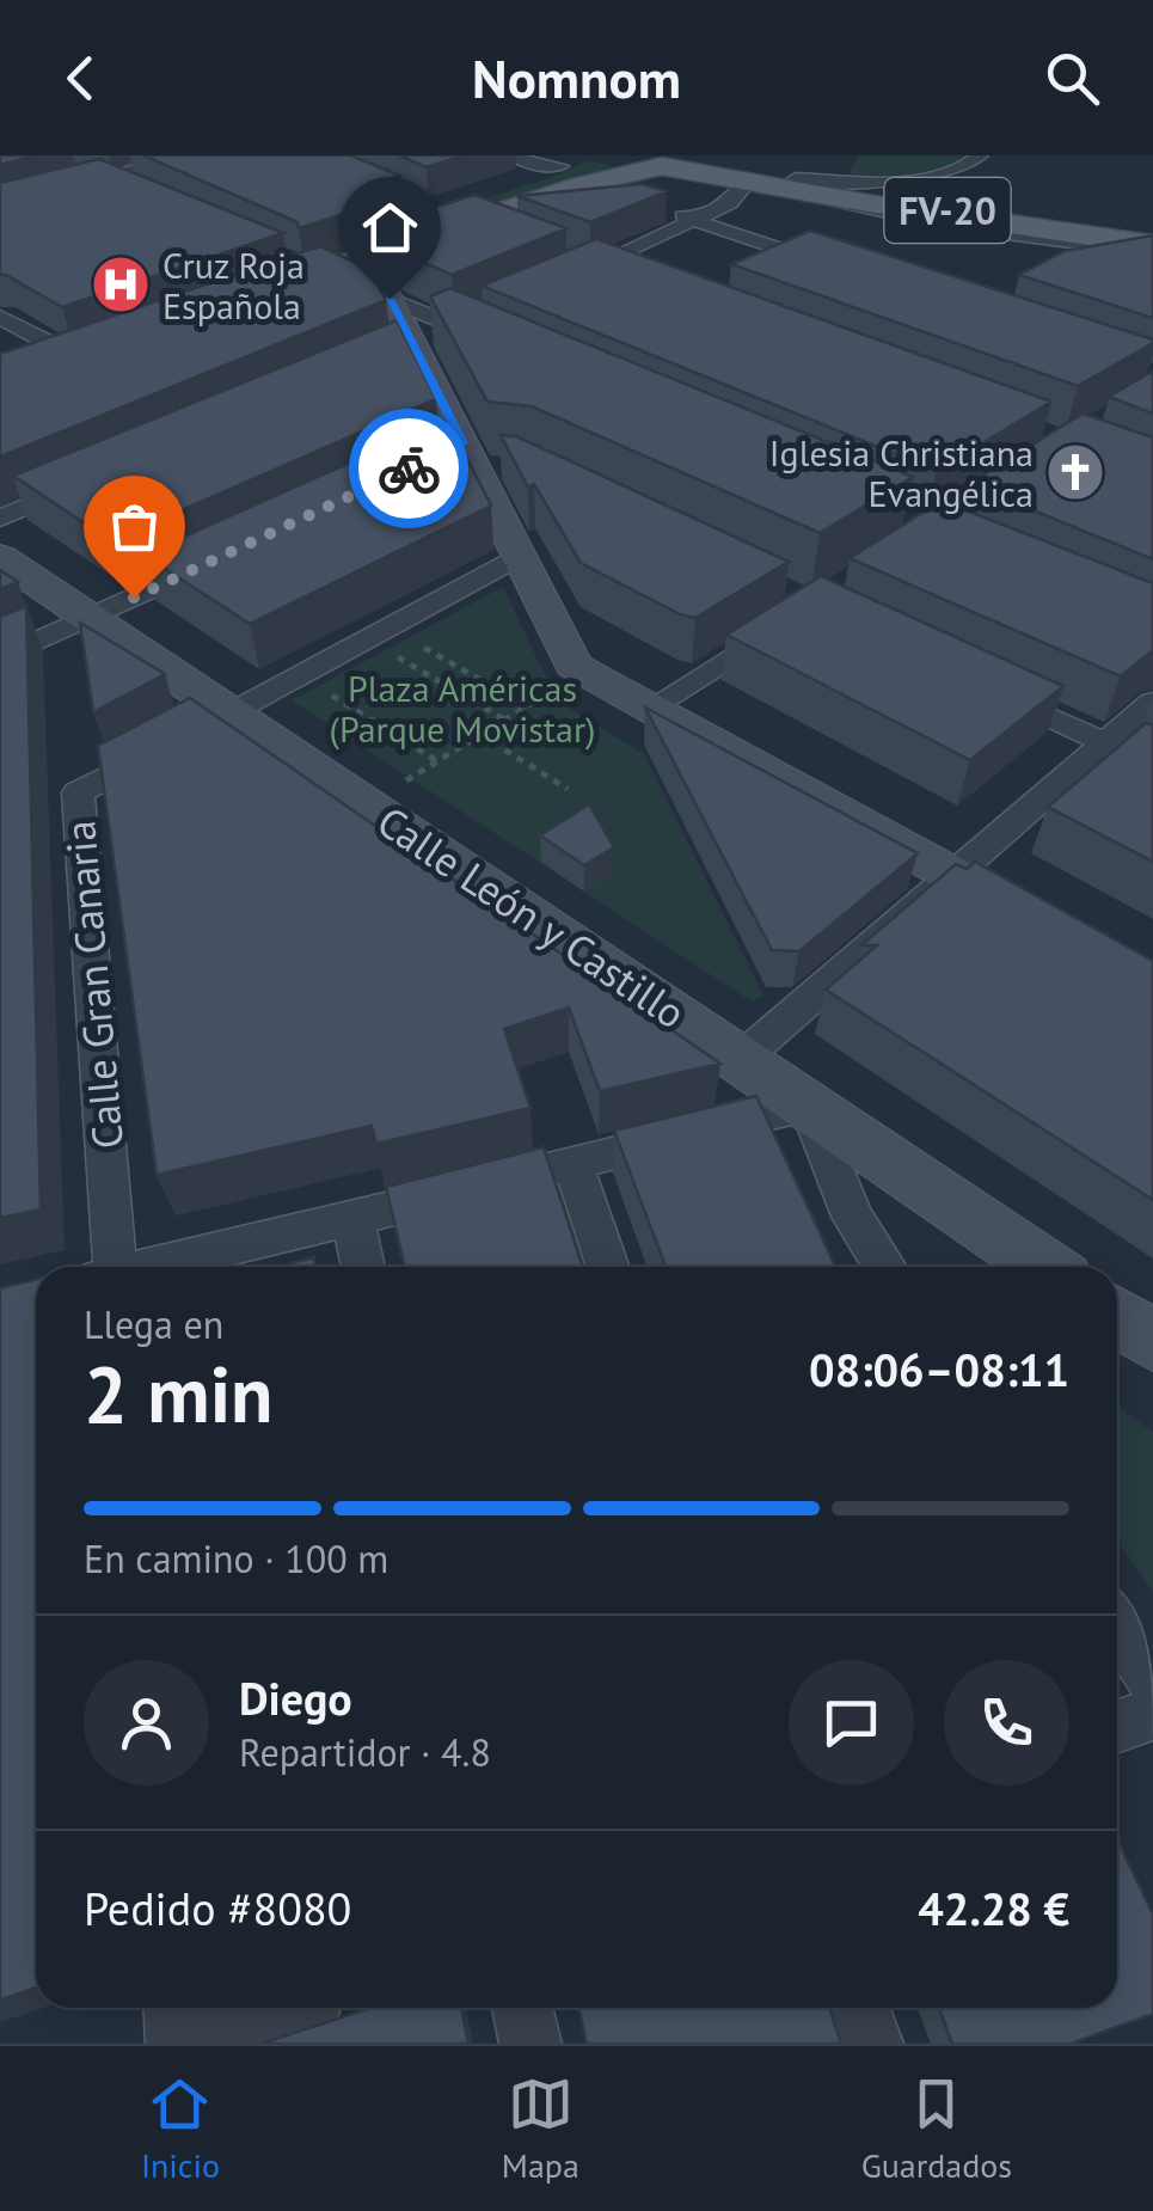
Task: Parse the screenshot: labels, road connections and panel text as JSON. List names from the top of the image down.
{
  "streets": {
    "main road": ["FV-20"],
    "street": ["Calle León y Castillo", "Calle Gran Canaria"]
  },
  "crossings": [
    ["Calle León y Castillo", "Calle Gran Canaria"]
  ],
  "parks": ["Plaza Américas (Parque Movistar)"],
  "places": {
    "hospital": ["Cruz Roja Española"],
    "church": ["Iglesia Christiana Evangélica"]
  },
  "page": {
    "header": "Nomnom",
    "heading": ["2 min", "Llega en", "08:06–08:11"],
    "panel": [
      "Diego",
      "Repartidor · 4.8",
      "Pedido #8080",
      "42.28 €"
    ],
    "bar": "En camino · 100 m",
    "tabs": ["Inicio", "Mapa", "Guardados"]
  }
}
